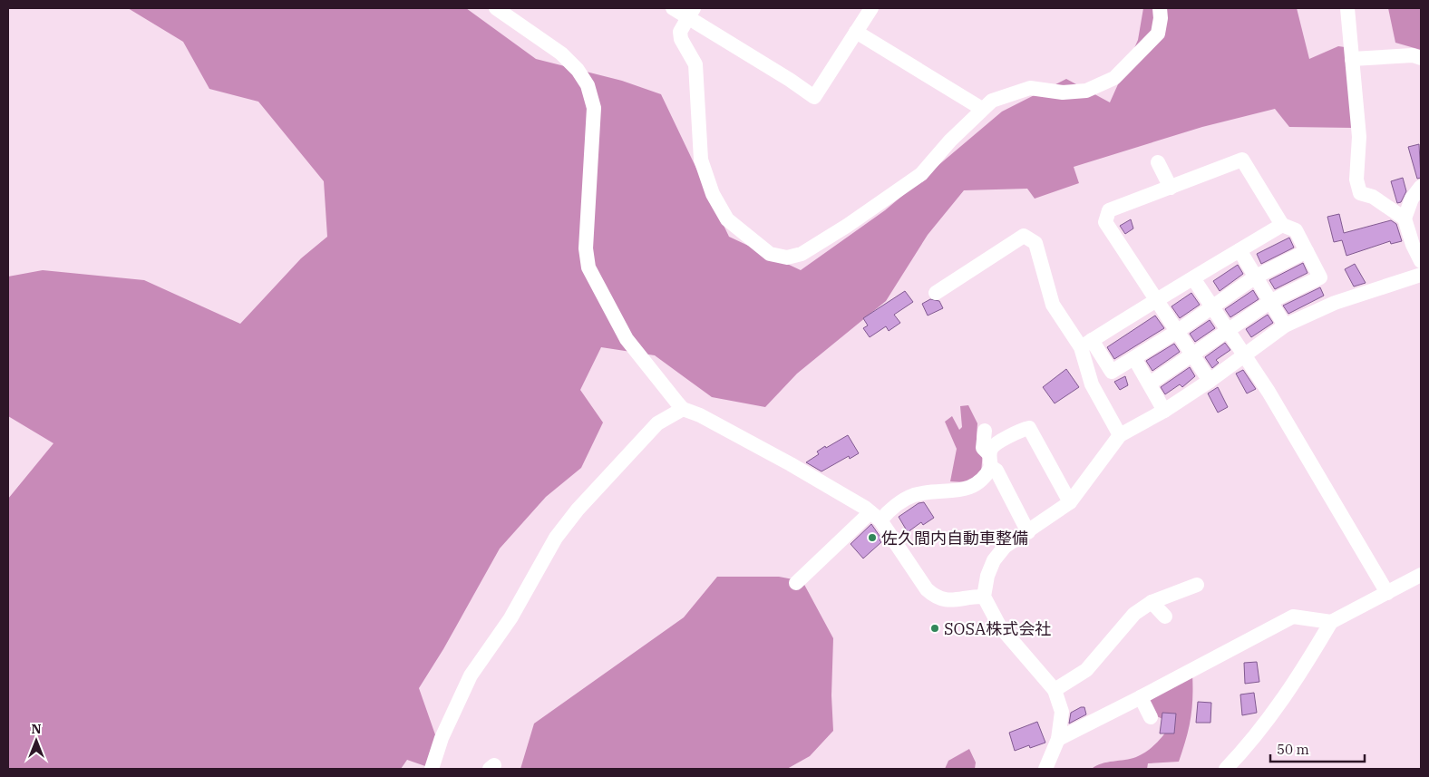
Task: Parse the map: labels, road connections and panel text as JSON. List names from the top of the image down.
{
  "places": ["佐久間内自動車整備", "SOSA株式会社"],
  "scale_bar": "50 m",
  "north": "top"
}
